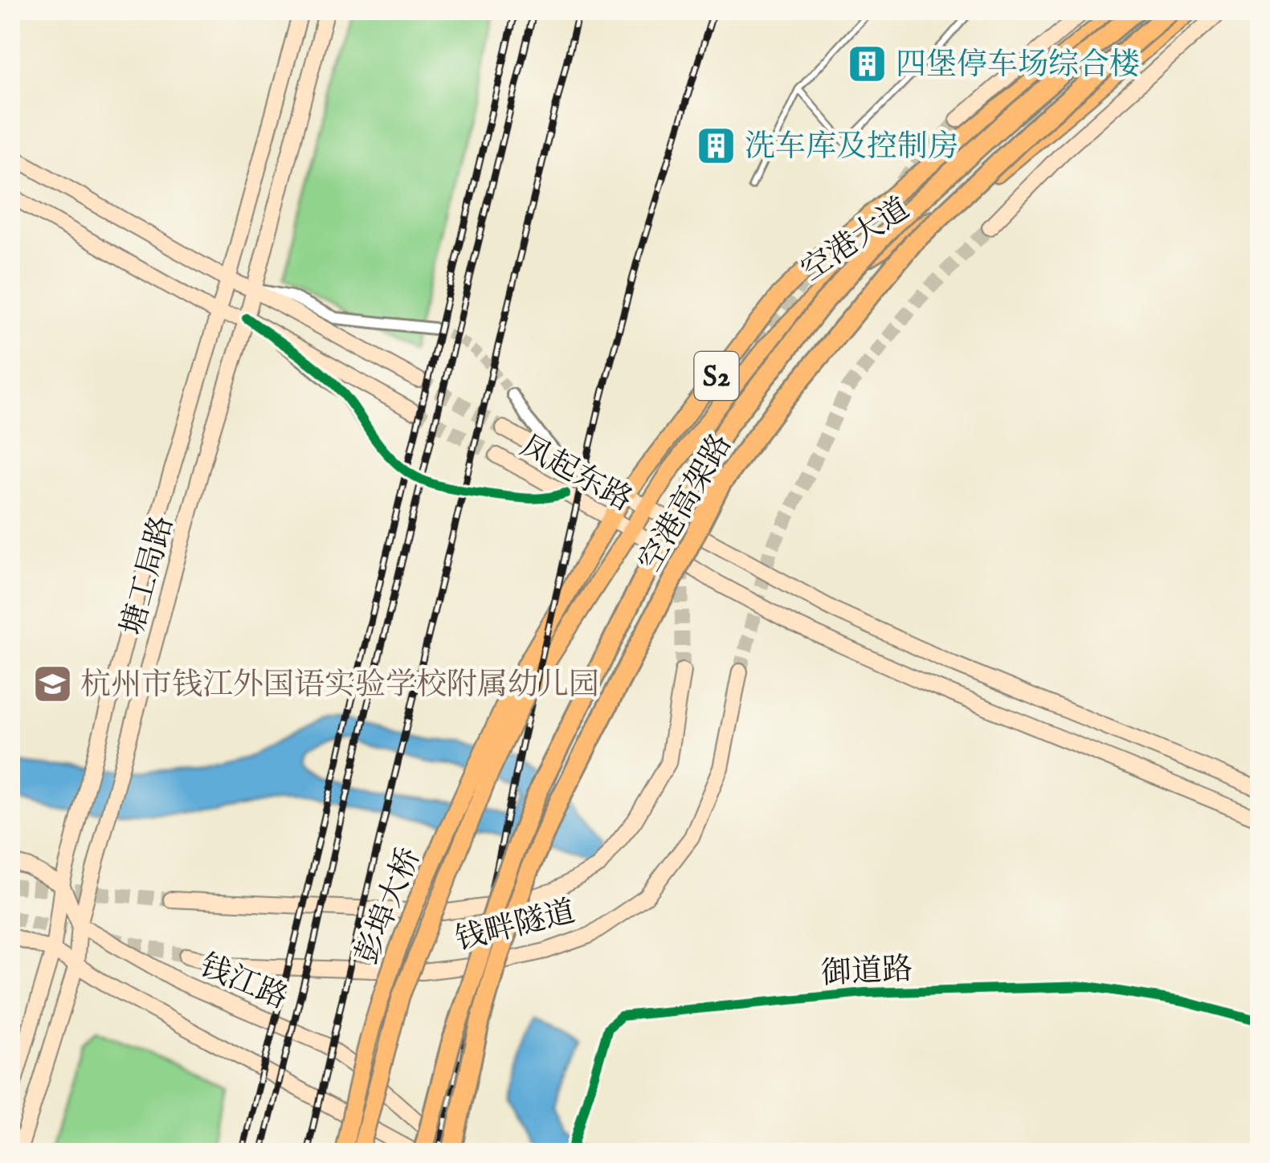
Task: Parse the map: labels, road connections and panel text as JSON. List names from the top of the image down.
{
  "streets": {
    "highway": ["空港高架路"],
    "main road": [
      "空港大道",
      "S2",
      "凤起东路",
      "塘工局路",
      "彭埠大桥",
      "钱畔隧道",
      "钱江路"
    ],
    "street": ["御道路"]
  },
  "crossings": [
    ["空港大道", "凤起东路"],
    ["空港大道", "彭埠大桥"],
    ["塘工局路", "钱江路"]
  ],
  "places": {
    "building": ["四堡停车场综合楼", "洗车库及控制房"],
    "school or university": ["杭州市钱江外国语实验学校附属幼儿园"]
  }
}
